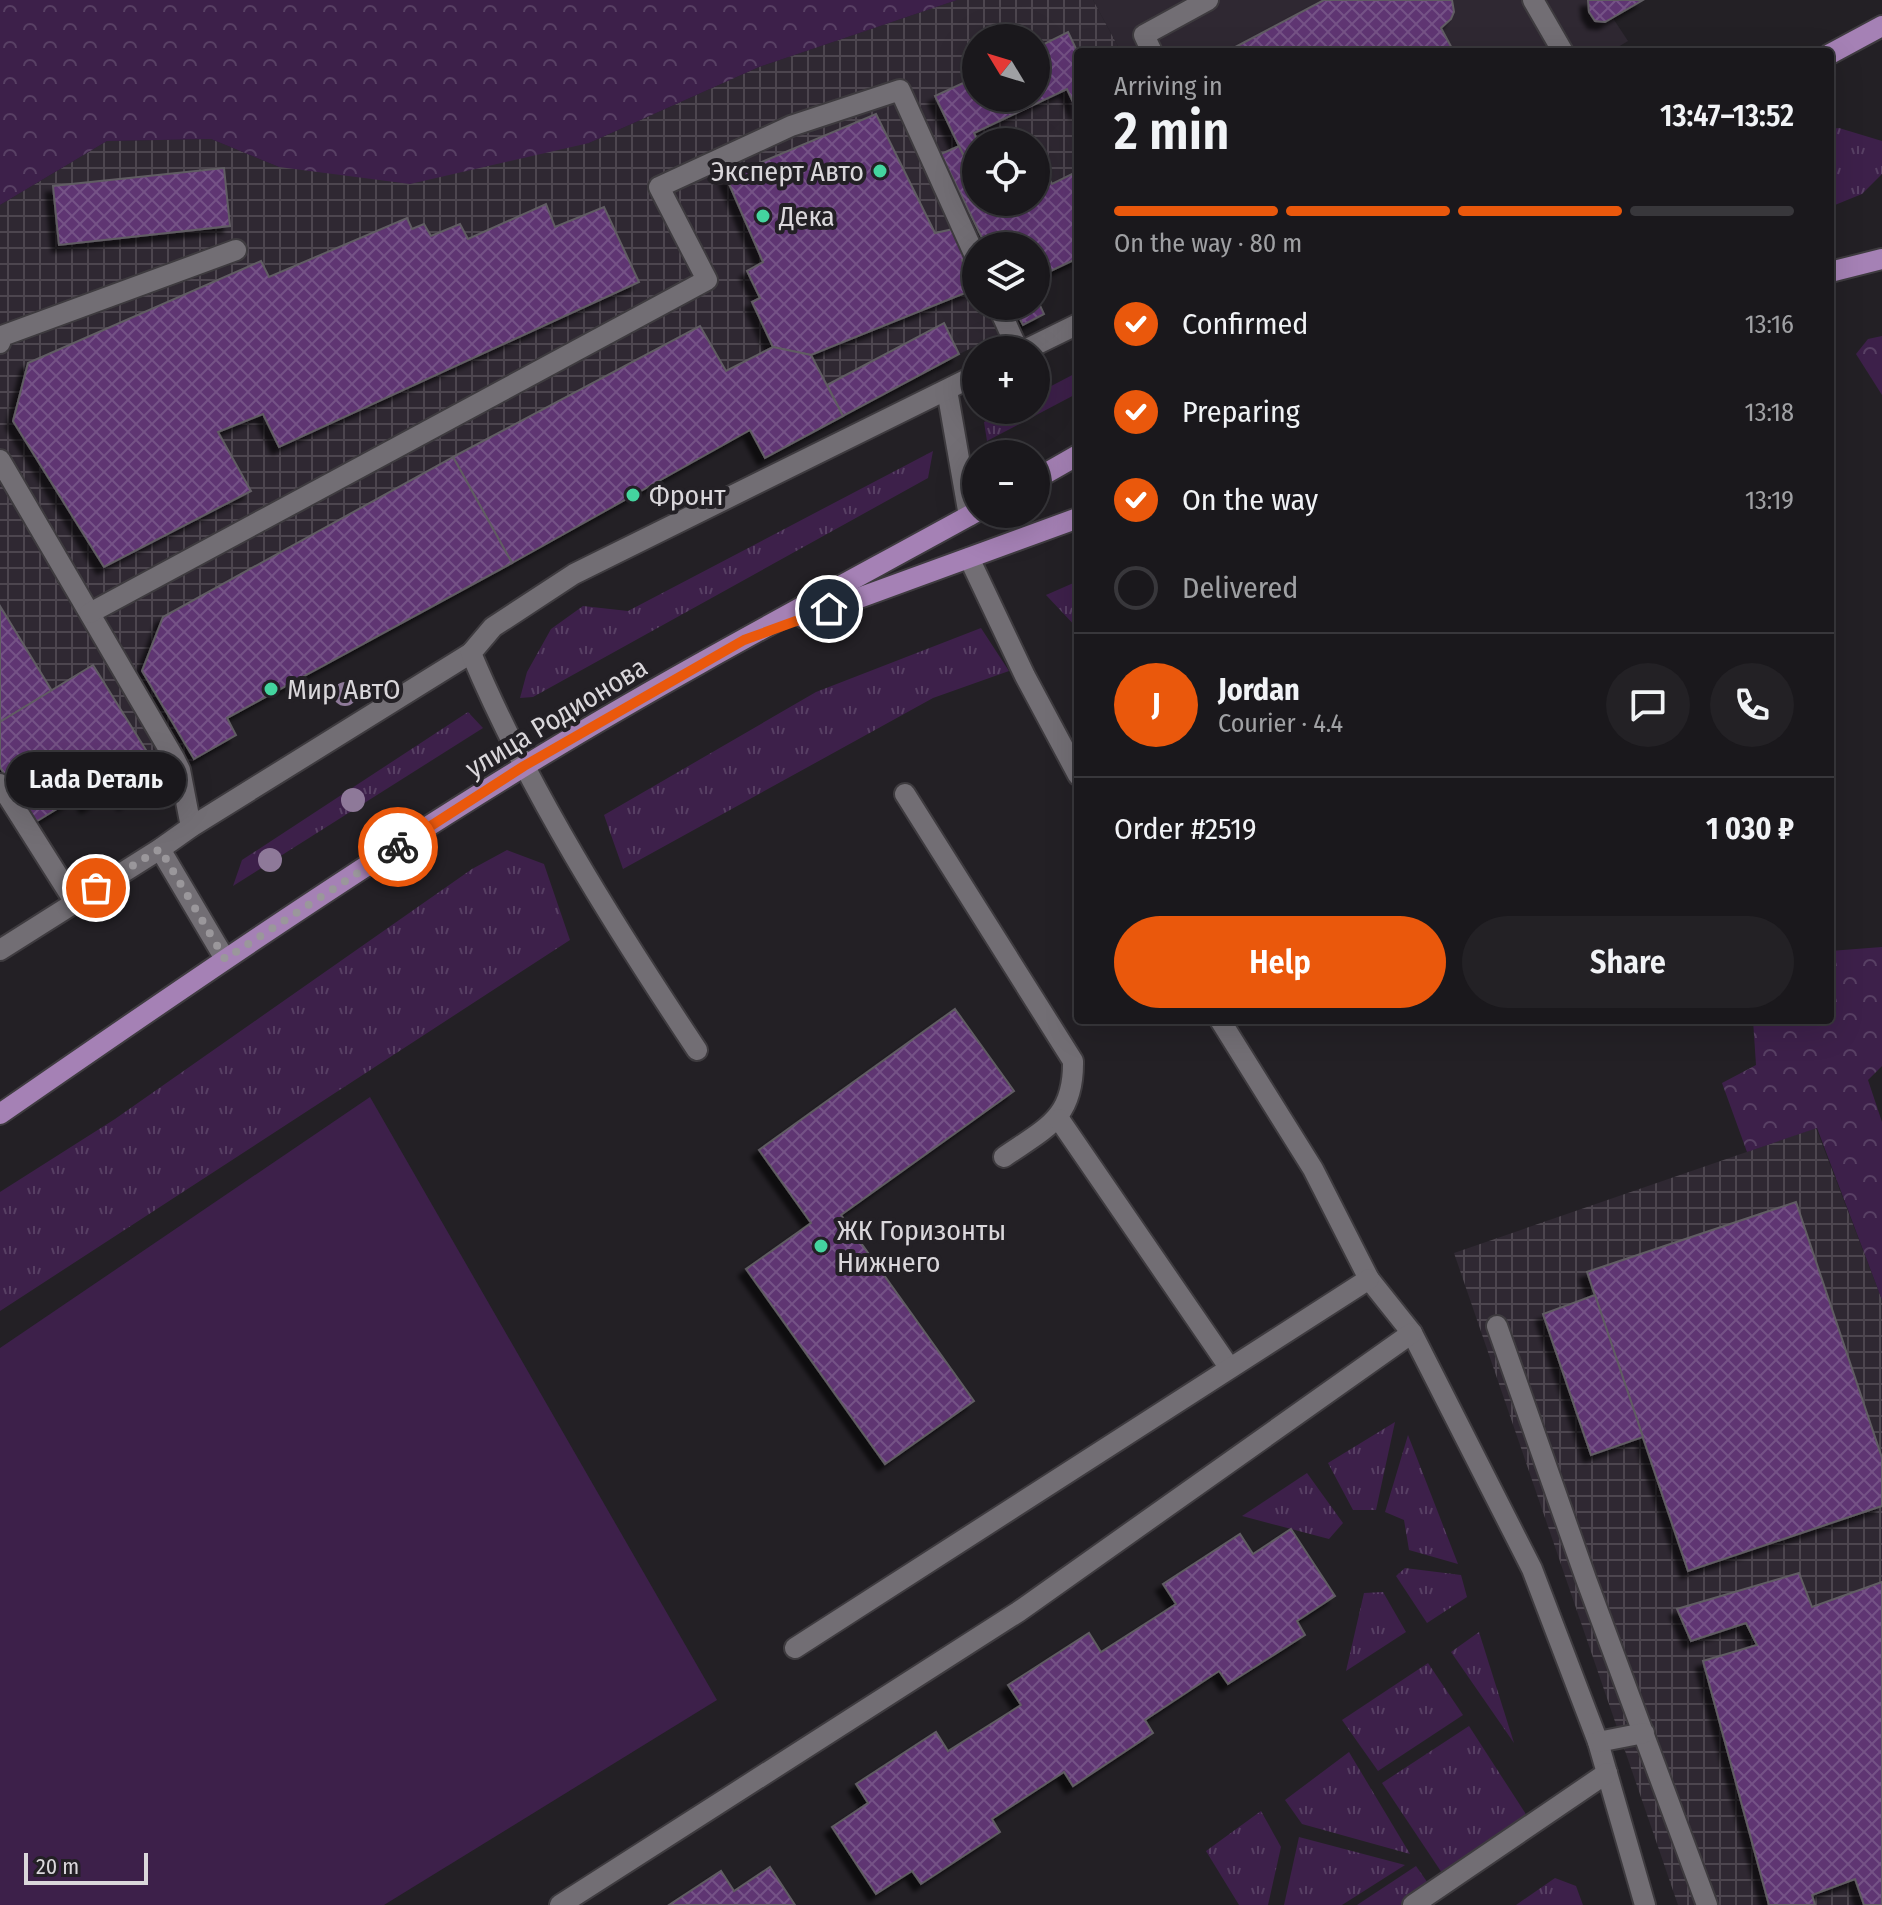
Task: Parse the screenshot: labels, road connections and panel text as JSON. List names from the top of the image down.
{
  "streets": {
    "main road": ["улица Родионова"]
  },
  "places": [
    "Эксперт Авто",
    "Дека",
    "Фронт",
    "Мир АвтО",
    "Lada Dеталь",
    "ЖК Горизонты Нижнего"
  ],
  "scale_bar": "20 m",
  "north": "top left",
  "page": {
    "map_buttons": ["+", "−"],
    "heading": ["2 min", "Arriving in", "13:47–13:52"],
    "panel": [
      "Jordan",
      "Courier · 4.4",
      "Order #2519",
      "1 030 ₽"
    ],
    "bar": "On the way · 80 m",
    "list": [
      ["Confirmed", "13:16"],
      ["Preparing", "13:18"],
      ["On the way", "13:19"],
      "Delivered"
    ],
    "round": "J",
    "bubble": "Lada Dеталь",
    "buttons": ["Help", "Share"],
    "scale": "20 m"
  }
}
